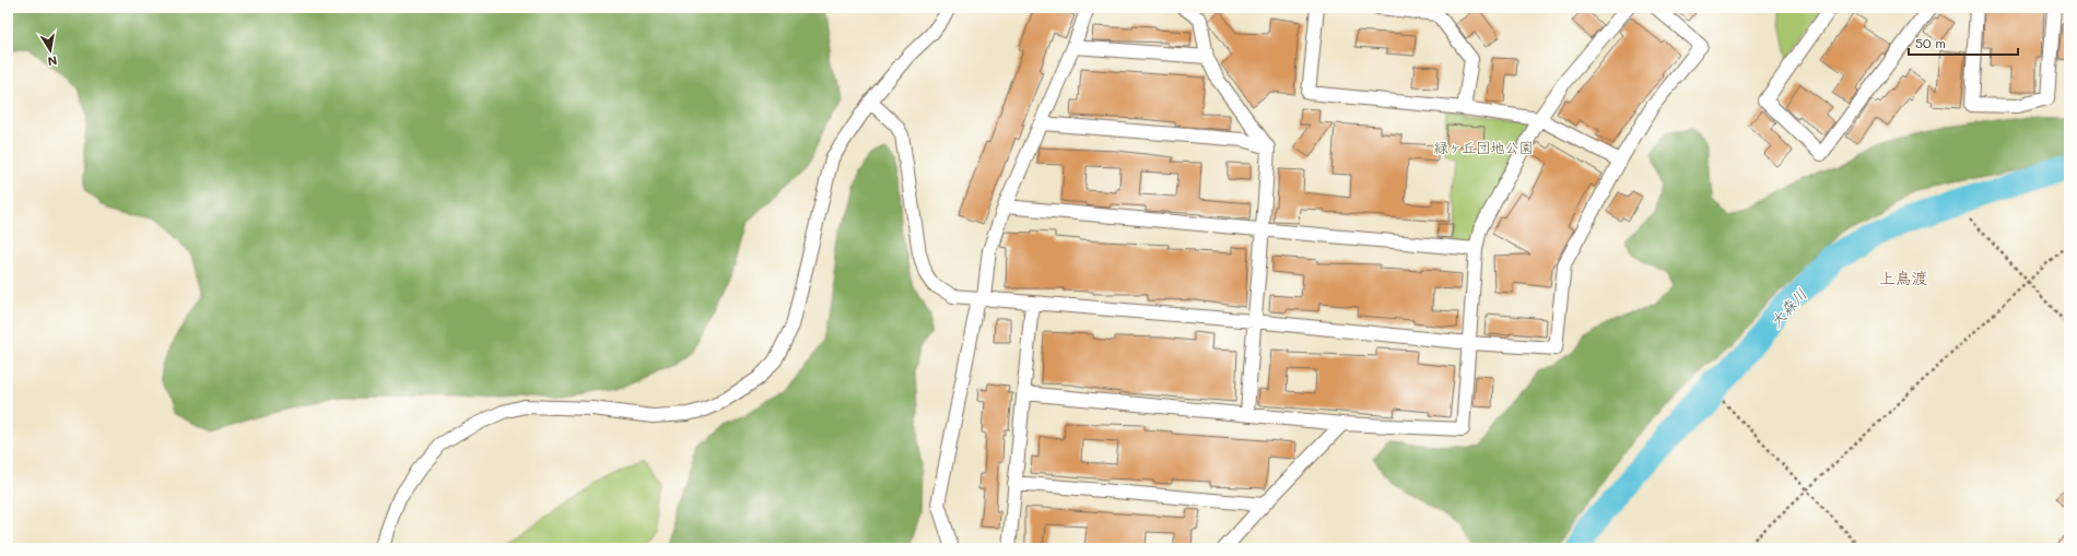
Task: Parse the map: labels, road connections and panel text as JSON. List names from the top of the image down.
{
  "districts": ["上鳥渡"],
  "water": ["大森川"],
  "parks": ["緑ヶ丘団地公園"],
  "scale_bar": "50 m",
  "north": "bottom"
}
